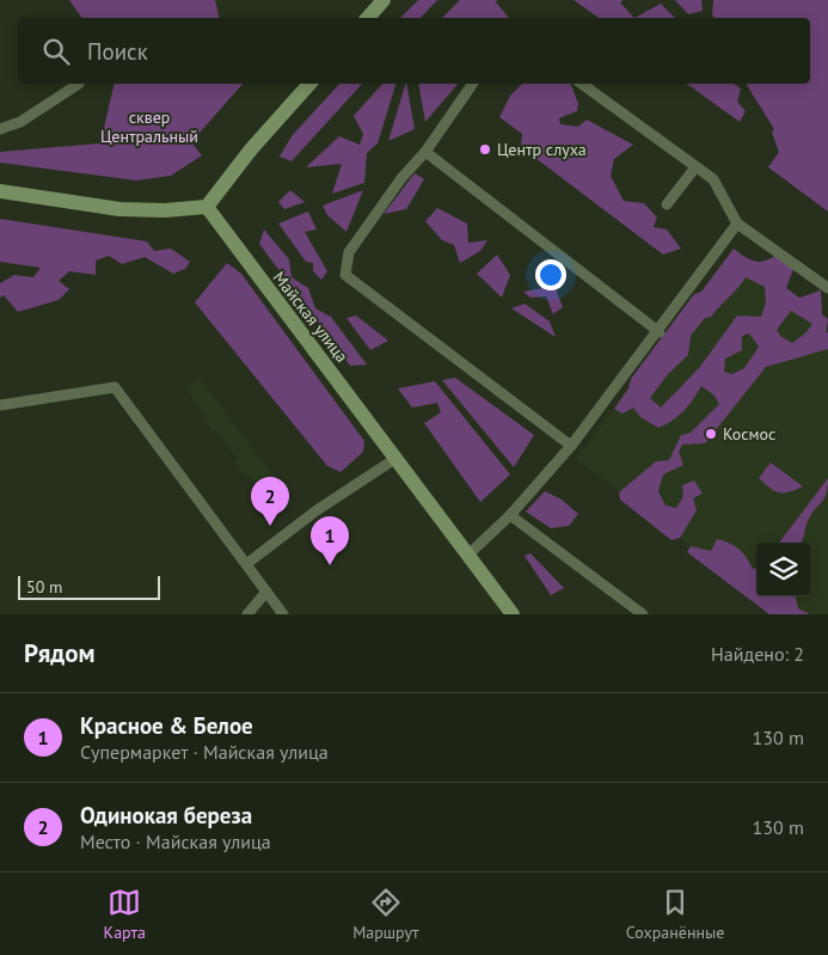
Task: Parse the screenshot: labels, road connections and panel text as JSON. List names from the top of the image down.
{
  "streets": {
    "main road": ["Майская улица"]
  },
  "parks": ["сквер Центральный"],
  "places": ["Центр слуха", "Космос"],
  "scale_bar": "50 m",
  "page": {
    "search": "Поиск",
    "pins": ["2", "1"],
    "scale": "50 m",
    "heading": ["Рядом", "Найдено: 2"],
    "list": [
      {
        "mark": "1",
        "name": "Красное & Белое",
        "note": "Супермаркет · Майская улица",
        "value": "130 m"
      },
      {
        "mark": "2",
        "name": "Одинокая береза",
        "note": "Место · Майская улица",
        "value": "130 m"
      }
    ],
    "nav": ["Карта", "Маршрут", "Сохранённые"]
  }
}
